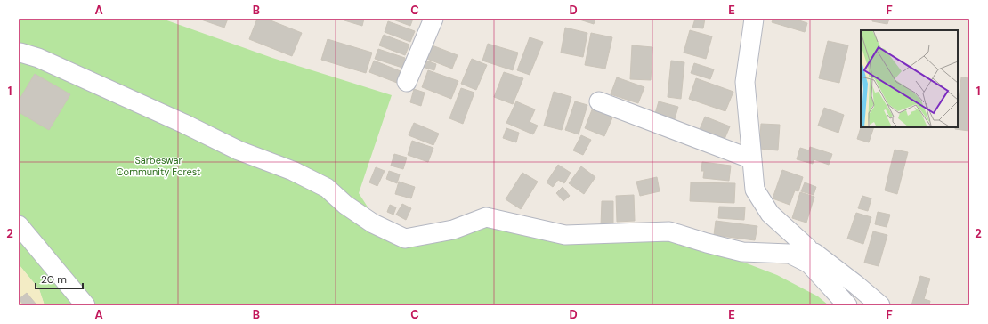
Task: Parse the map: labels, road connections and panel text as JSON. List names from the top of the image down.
{
  "parks": ["Sarbeswar Community Forest"],
  "scale_bar": "20 m",
  "grid": {
    "columns": [
      "A",
      "B",
      "C",
      "D",
      "E",
      "F"
    ],
    "rows": ["1", "2"]
  }
}
